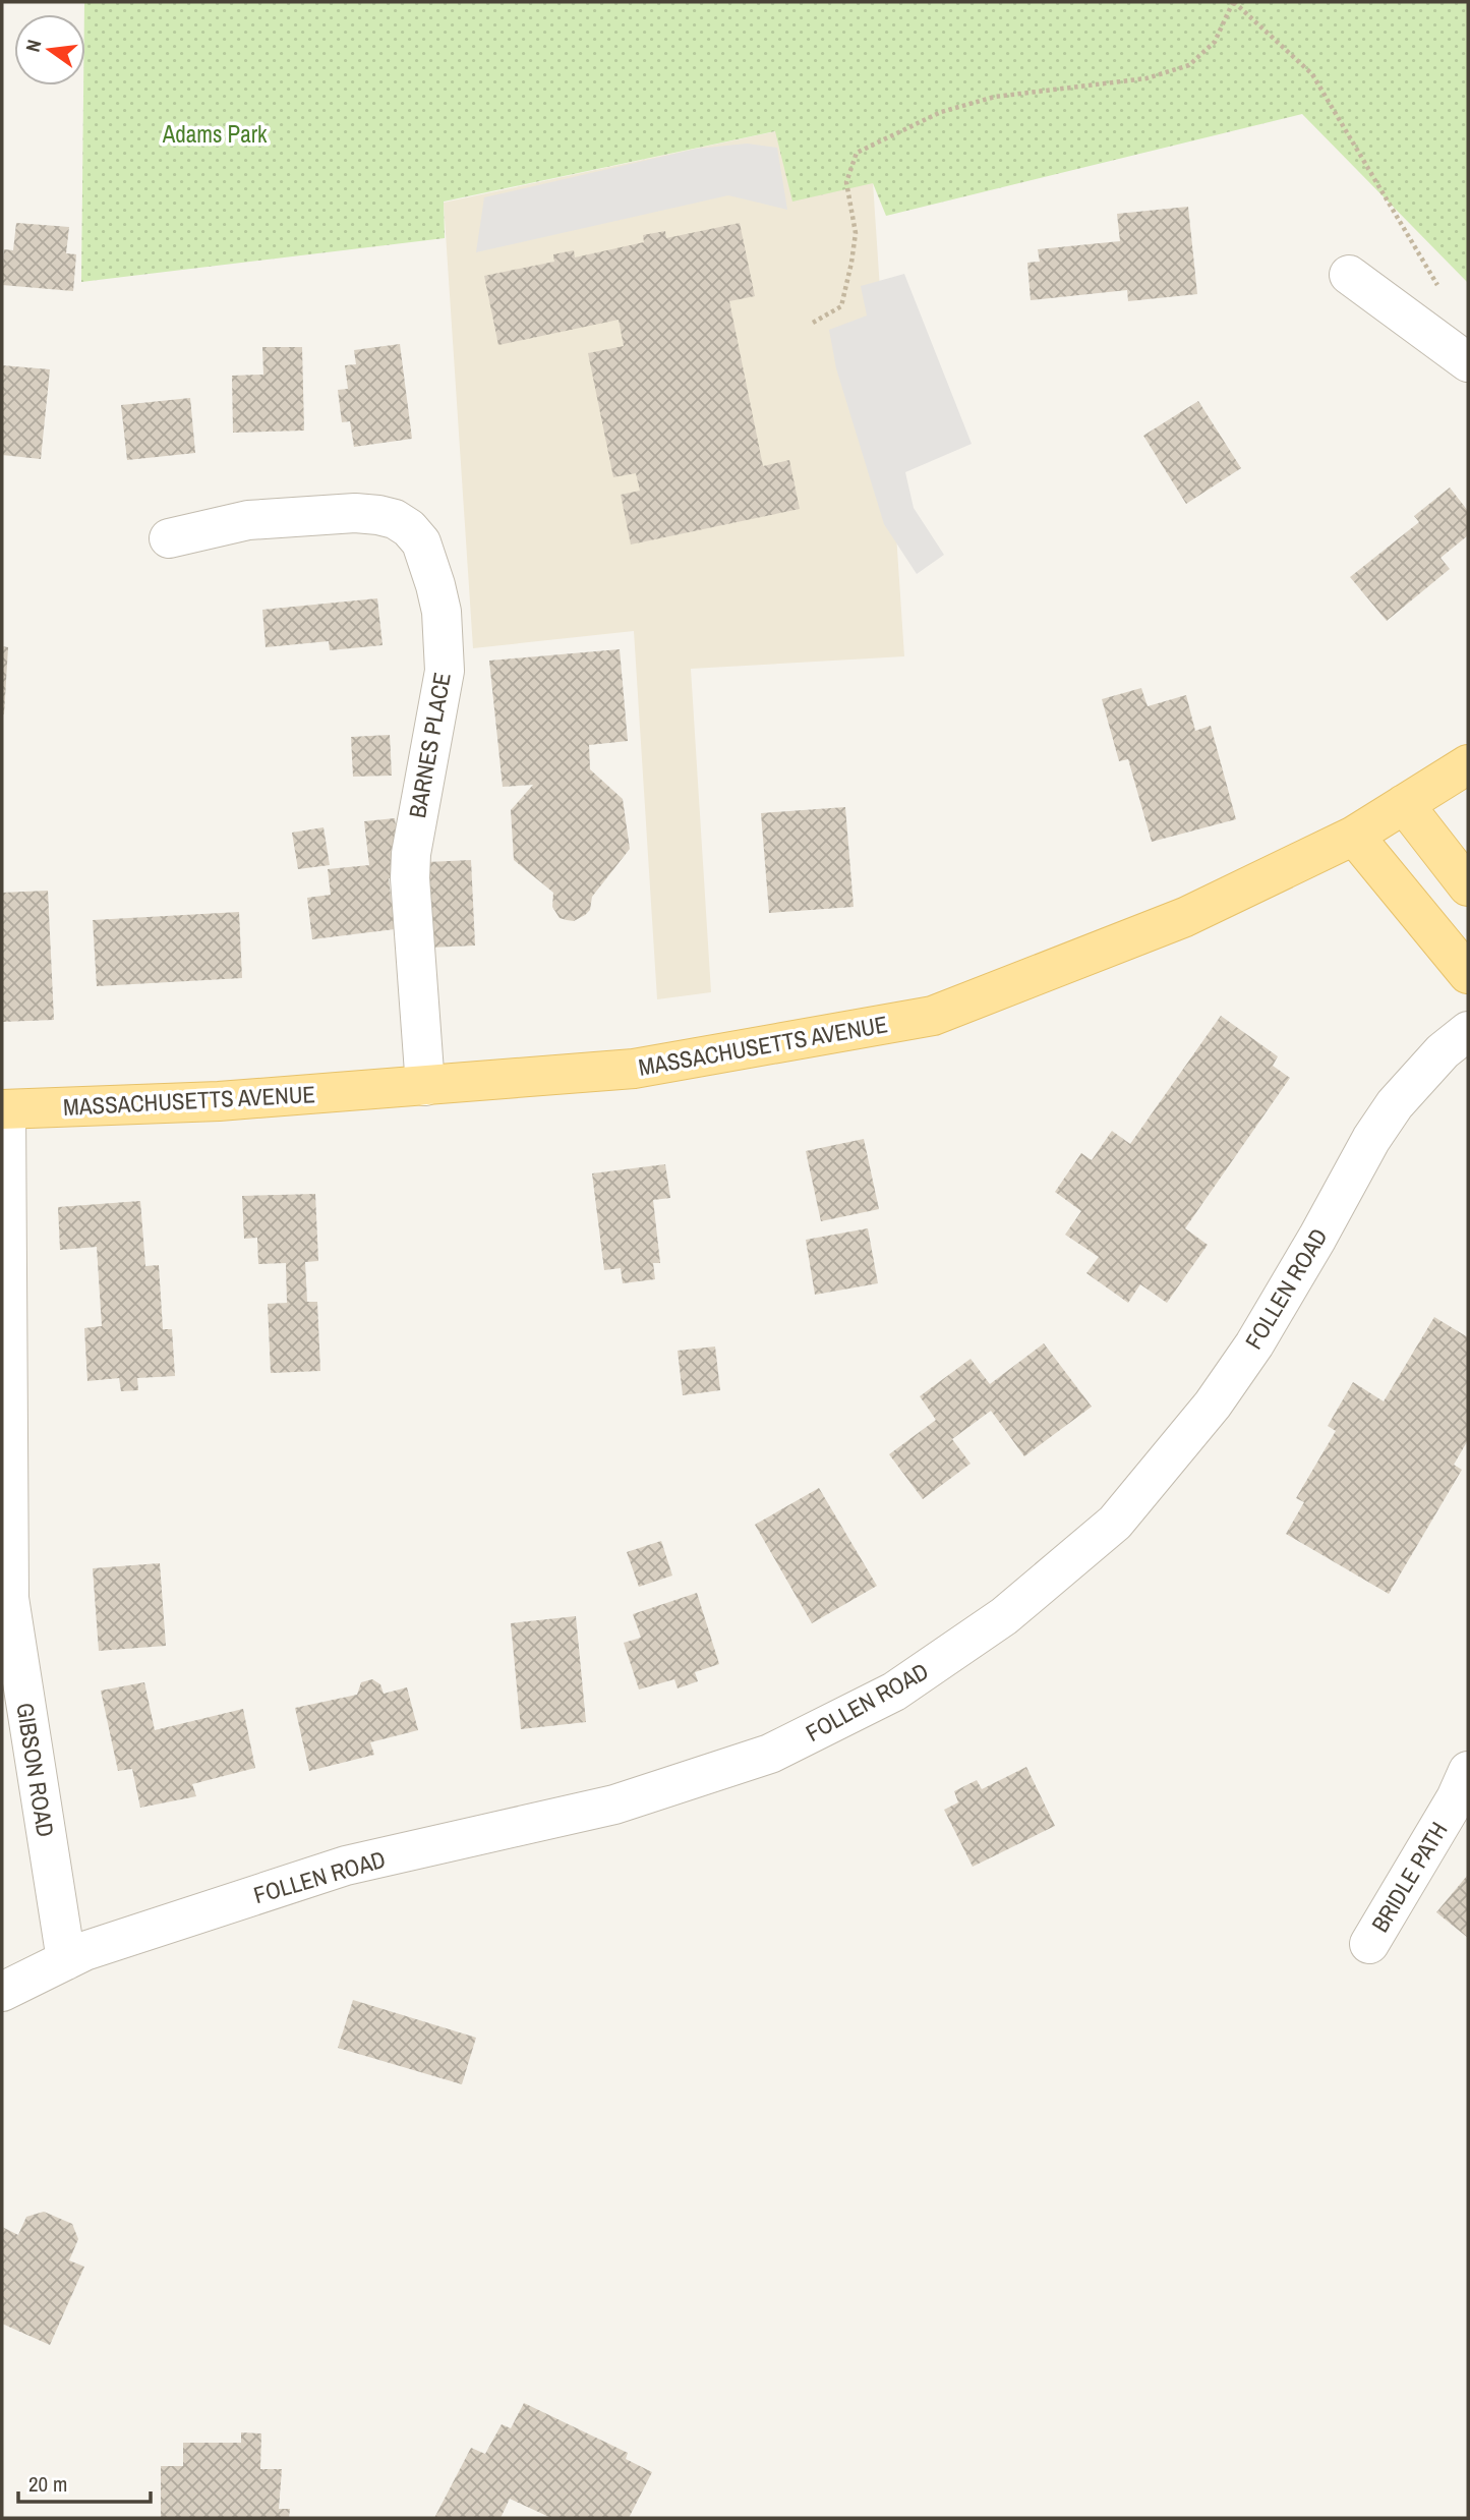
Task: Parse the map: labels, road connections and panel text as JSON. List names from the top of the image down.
{
  "streets": {
    "main road": ["MASSACHUSETTS AVENUE"],
    "street": [
      "BARNES PLACE",
      "FOLLEN ROAD",
      "GIBSON ROAD",
      "BRIDLE PATH"
    ]
  },
  "crossings": [
    ["BARNES PLACE", "MASSACHUSETTS AVENUE"],
    ["MASSACHUSETTS AVENUE", "GIBSON ROAD"],
    ["FOLLEN ROAD", "GIBSON ROAD"]
  ],
  "parks": ["Adams Park"],
  "scale_bar": "20 m",
  "north": "left"
}
